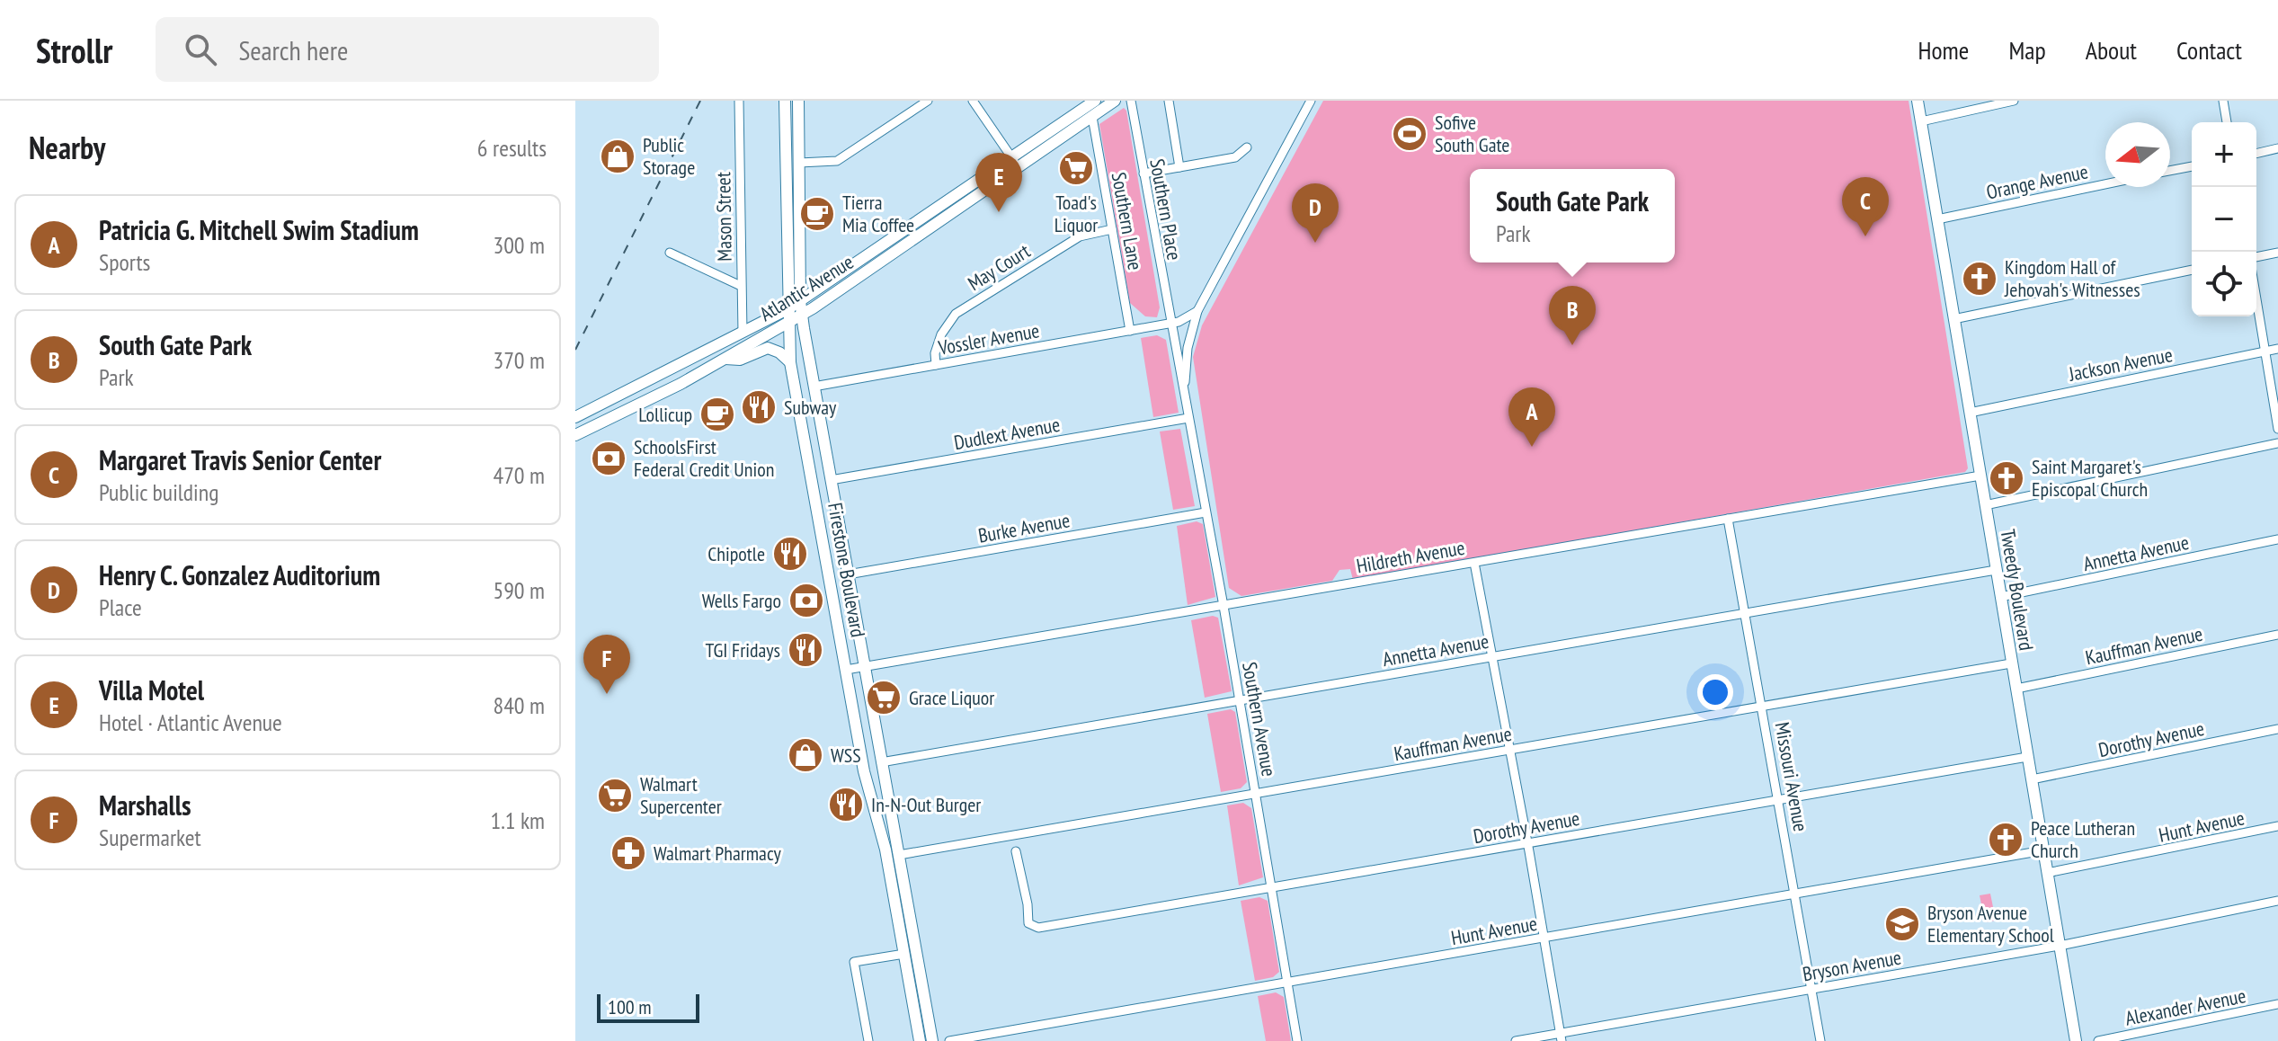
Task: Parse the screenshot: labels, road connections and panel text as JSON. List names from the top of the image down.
{
  "streets": {
    "main road": ["Atlantic Avenue", "Firestone Boulevard", "Tweedy Boulevard"],
    "street": [
      "Orange Avenue",
      "Southern Place",
      "Mason Street",
      "Southern Lane",
      "May Court",
      "Vossler Avenue",
      "Jackson Avenue",
      "Dudlext Avenue",
      "Burke Avenue",
      "Annetta Avenue",
      "Hildreth Avenue",
      "Kauffman Avenue",
      "Southern Avenue",
      "Dorothy Avenue",
      "Missouri Avenue",
      "Hunt Avenue",
      "Bryson Avenue",
      "Alexander Avenue"
    ]
  },
  "crossings": [
    ["Orange Avenue", "Tweedy Boulevard"],
    ["Southern Place", "Vossler Avenue"],
    ["Southern Place", "Southern Avenue"],
    ["Mason Street", "Atlantic Avenue"],
    ["Southern Lane", "May Court"],
    ["Southern Lane", "Atlantic Avenue"],
    ["Southern Lane", "Vossler Avenue"],
    ["May Court", "Vossler Avenue"],
    ["Atlantic Avenue", "Firestone Boulevard"],
    ["Vossler Avenue", "Firestone Boulevard"],
    ["Vossler Avenue", "Southern Avenue"],
    ["Jackson Avenue", "Tweedy Boulevard"],
    ["Dudlext Avenue", "Firestone Boulevard"],
    ["Dudlext Avenue", "Southern Avenue"],
    ["Burke Avenue", "Firestone Boulevard"],
    ["Burke Avenue", "Southern Avenue"],
    ["Annetta Avenue", "Firestone Boulevard"],
    ["Annetta Avenue", "Tweedy Boulevard"],
    ["Annetta Avenue", "Southern Avenue"],
    ["Annetta Avenue", "Missouri Avenue"],
    ["Hildreth Avenue", "Firestone Boulevard"],
    ["Hildreth Avenue", "Tweedy Boulevard"],
    ["Hildreth Avenue", "Southern Avenue"],
    ["Hildreth Avenue", "Missouri Avenue"],
    ["Firestone Boulevard", "Kauffman Avenue"],
    ["Tweedy Boulevard", "Kauffman Avenue"],
    ["Tweedy Boulevard", "Dorothy Avenue"],
    ["Tweedy Boulevard", "Hunt Avenue"],
    ["Tweedy Boulevard", "Bryson Avenue"],
    ["Kauffman Avenue", "Southern Avenue"],
    ["Kauffman Avenue", "Dorothy Avenue"],
    ["Kauffman Avenue", "Missouri Avenue"],
    ["Southern Avenue", "Dorothy Avenue"],
    ["Southern Avenue", "Hunt Avenue"],
    ["Dorothy Avenue", "Missouri Avenue"],
    ["Missouri Avenue", "Hunt Avenue"],
    ["Missouri Avenue", "Bryson Avenue"]
  ],
  "places": {
    "sports": ["Sofive South Gate"],
    "shop": ["Public Storage", "WSS"],
    "supermarket": ["Toad's Liquor", "Grace Liquor", "Walmart Supercenter"],
    "cafe": ["Tierra Mia Coffee", "Lollicup"],
    "church": ["Kingdom Hall of Jehovah's Witnesses", "Saint Margaret's Episcopal Church", "Peace Lutheran Church"],
    "restaurant": [
      "Subway",
      "Chipotle",
      "TGI Fridays",
      "In-N-Out Burger"
    ],
    "bank": ["SchoolsFirst Federal Credit Union", "Wells Fargo"],
    "pharmacy": ["Walmart Pharmacy"],
    "school or university": ["Bryson Avenue Elementary School"]
  },
  "scale_bar": "100 m",
  "north": "left",
  "page": {
    "header": "Strollr",
    "search": "Search here",
    "nav": [
      "Home",
      "Map",
      "About",
      "Contact"
    ],
    "heading": ["Nearby", "6 results"],
    "map_buttons": ["+", "−"],
    "pins": [
      "E",
      "C",
      "D",
      "B",
      "A",
      "F"
    ],
    "popup": ["South Gate Park", "Park"],
    "list": [
      {
        "mark": "A",
        "name": "Patricia G. Mitchell Swim Stadium",
        "note": "Sports",
        "value": "300 m"
      },
      {
        "mark": "B",
        "name": "South Gate Park",
        "note": "Park",
        "value": "370 m"
      },
      {
        "mark": "C",
        "name": "Margaret Travis Senior Center",
        "note": "Public building",
        "value": "470 m"
      },
      {
        "mark": "D",
        "name": "Henry C. Gonzalez Auditorium",
        "note": "Place",
        "value": "590 m"
      },
      {
        "mark": "E",
        "name": "Villa Motel",
        "note": "Hotel · Atlantic Avenue",
        "value": "840 m"
      },
      {
        "mark": "F",
        "name": "Marshalls",
        "note": "Supermarket",
        "value": "1.1 km"
      }
    ],
    "scale": "100 m"
  }
}
